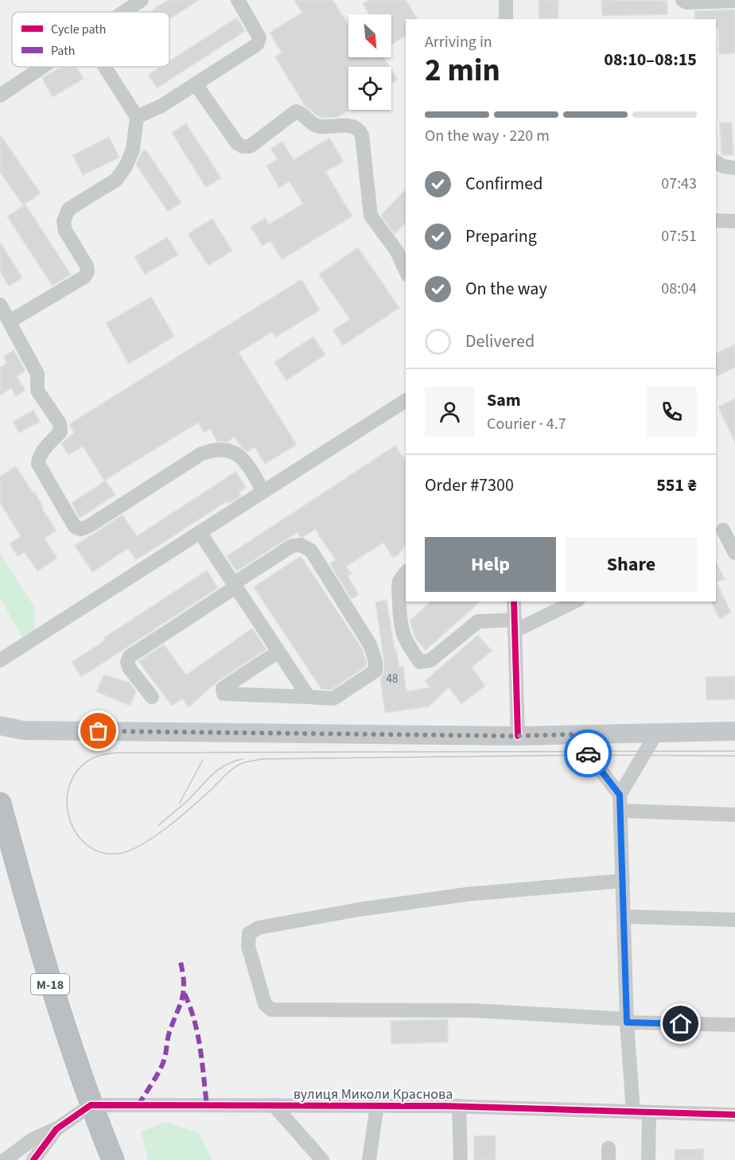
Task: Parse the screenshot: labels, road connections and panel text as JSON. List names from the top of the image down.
{
  "streets": {
    "highway": ["М-18"],
    "street": ["вулиця Миколи Краснова"]
  },
  "crossings": [
    ["М-18", "вулиця Миколи Краснова"]
  ],
  "house_numbers": ["48"],
  "legend": ["Cycle path", "Path"],
  "north": "bottom right",
  "page": {
    "heading": ["2 min", "Arriving in", "08:10–08:15"],
    "panel": [
      "Sam",
      "Courier · 4.7",
      "Order #7300",
      "551 ₴"
    ],
    "bar": "On the way · 220 m",
    "list": [
      ["Confirmed", "07:43"],
      ["Preparing", "07:51"],
      ["On the way", "08:04"],
      "Delivered"
    ],
    "buttons": ["Help", "Share"]
  }
}
